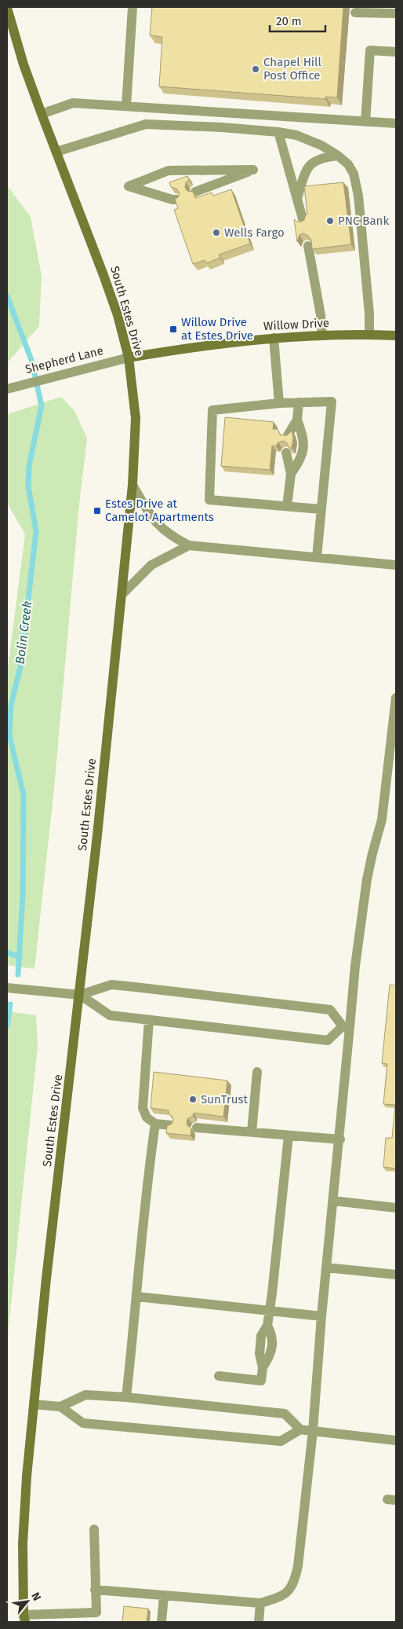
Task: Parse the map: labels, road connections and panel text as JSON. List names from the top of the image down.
{
  "streets": {
    "main road": ["South Estes Drive", "Willow Drive"],
    "street": ["Shepherd Lane"]
  },
  "crossings": [
    ["South Estes Drive", "Willow Drive"],
    ["South Estes Drive", "Shepherd Lane"],
    ["Willow Drive", "Shepherd Lane"]
  ],
  "water": ["Bolin Creek"],
  "places": {
    "other": [
      "Chapel Hill Post Office",
      "PNC Bank",
      "Wells Fargo",
      "SunTrust"
    ],
    "transit": ["Willow Drive at Estes Drive", "Estes Drive at Camelot Apartments"]
  },
  "scale_bar": "20 m",
  "north": "top right"
}
